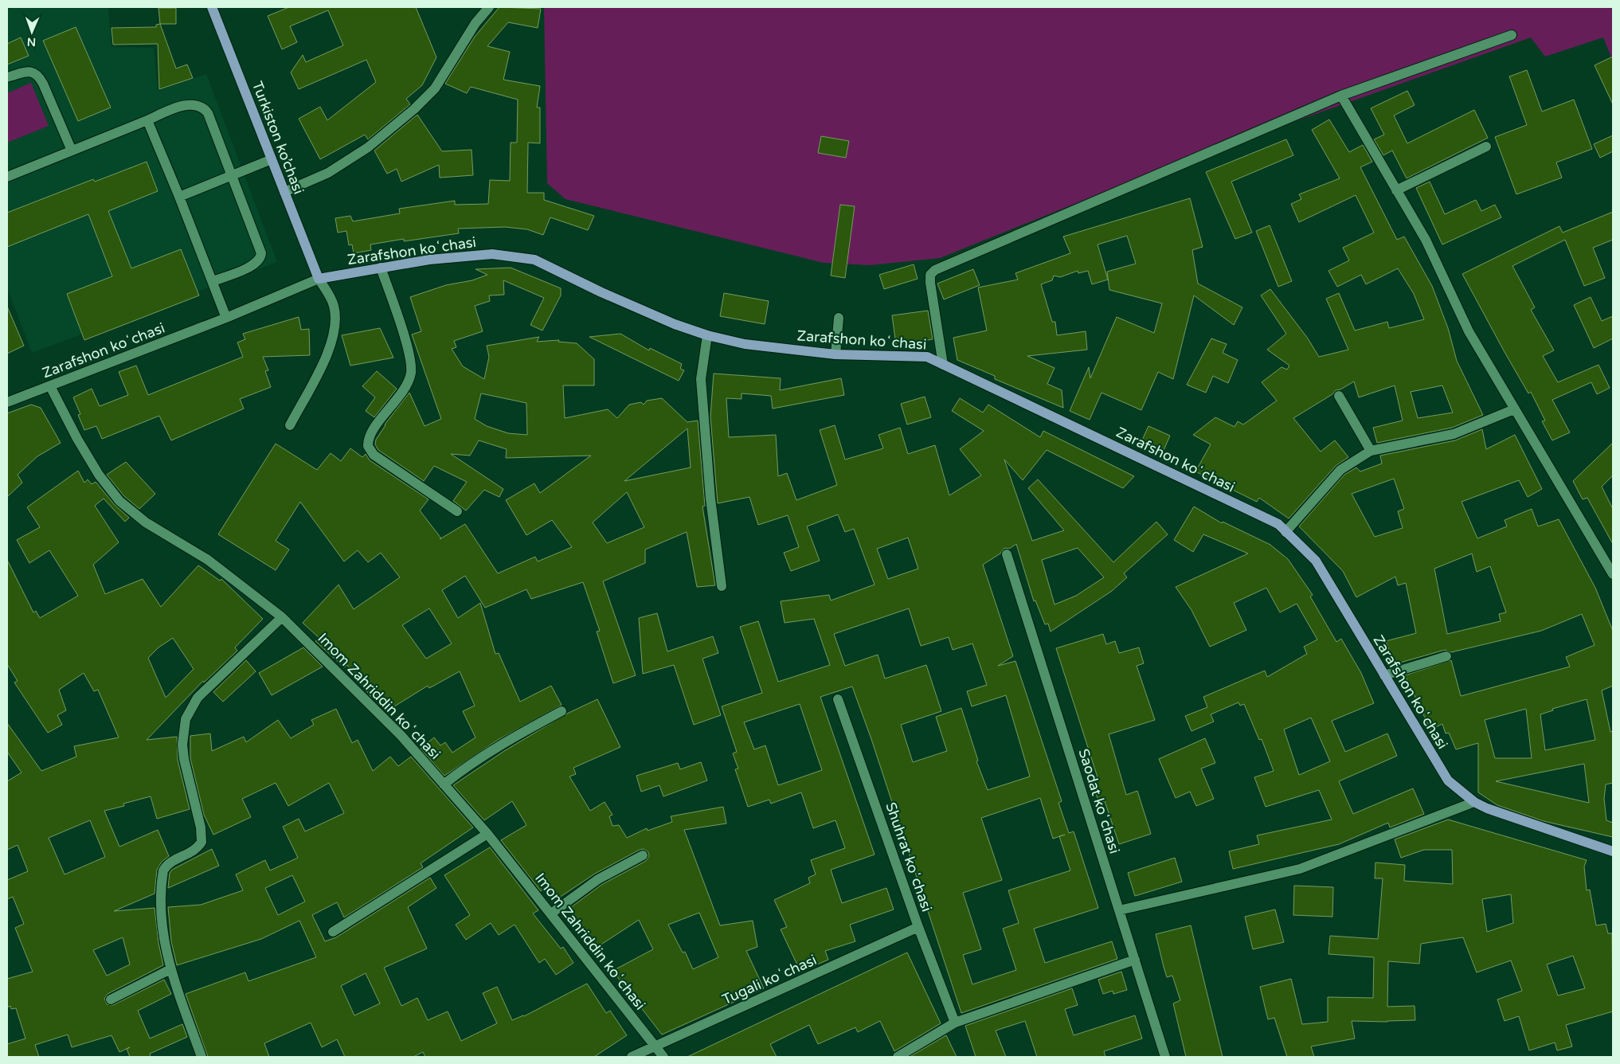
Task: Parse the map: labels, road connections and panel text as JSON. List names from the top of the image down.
{
  "streets": {
    "main road": ["Turkiston ko’chasi", "Zarafshon koʻchasi"],
    "street": [
      "Imom Zahriddin koʻchasi",
      "Saodat koʻchasi",
      "Shuhrat koʻchasi",
      "Tugali koʻchasi"
    ]
  },
  "crossings": [
    ["Turkiston ko’chasi", "Zarafshon koʻchasi"],
    ["Zarafshon koʻchasi", "Imom Zahriddin koʻchasi"],
    ["Imom Zahriddin koʻchasi", "Tugali koʻchasi"],
    ["Shuhrat koʻchasi", "Tugali koʻchasi"]
  ],
  "north": "bottom"
}
